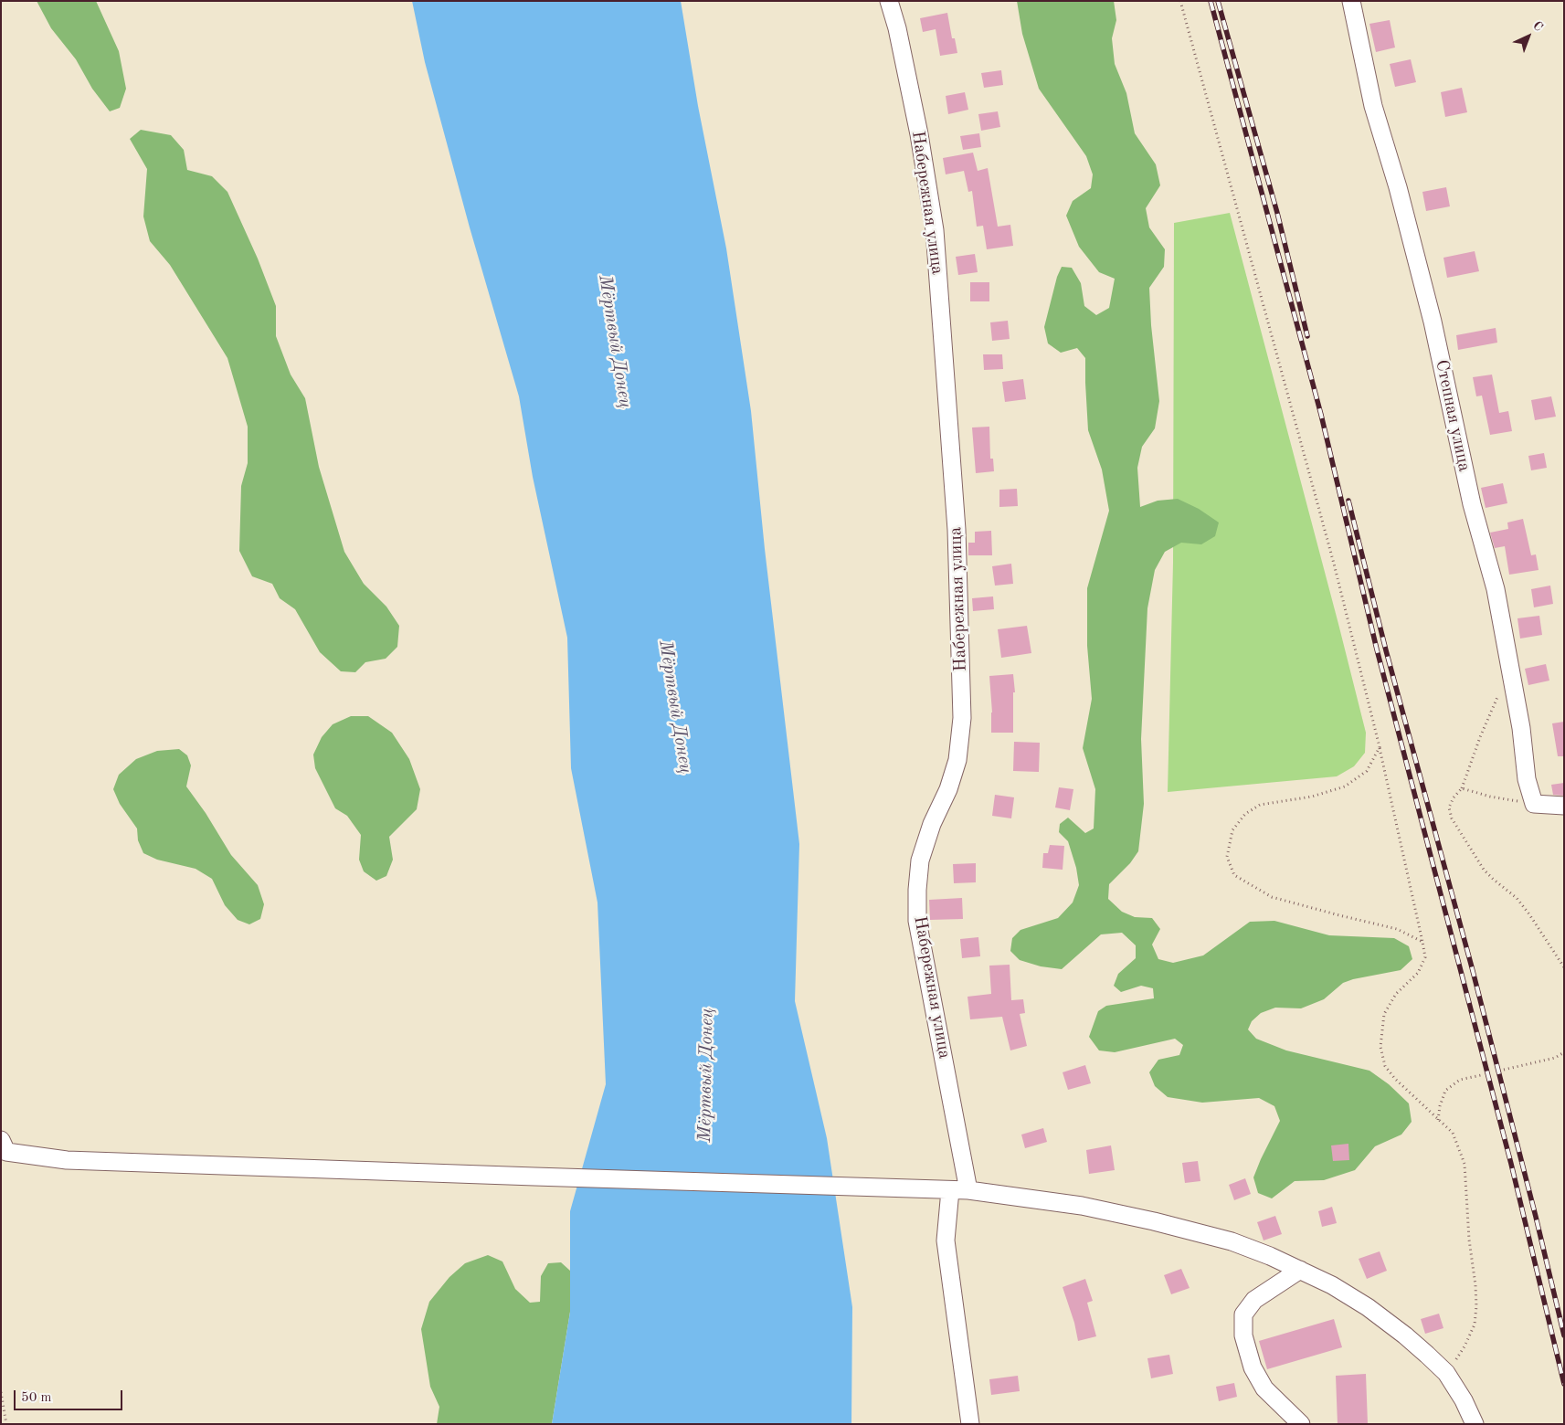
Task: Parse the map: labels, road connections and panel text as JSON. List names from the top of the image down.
{
  "streets": {
    "street": ["Набережная улица", "Степная улица"]
  },
  "water": ["Мёртвый Донец"],
  "scale_bar": "50 m",
  "north": "top right"
}
